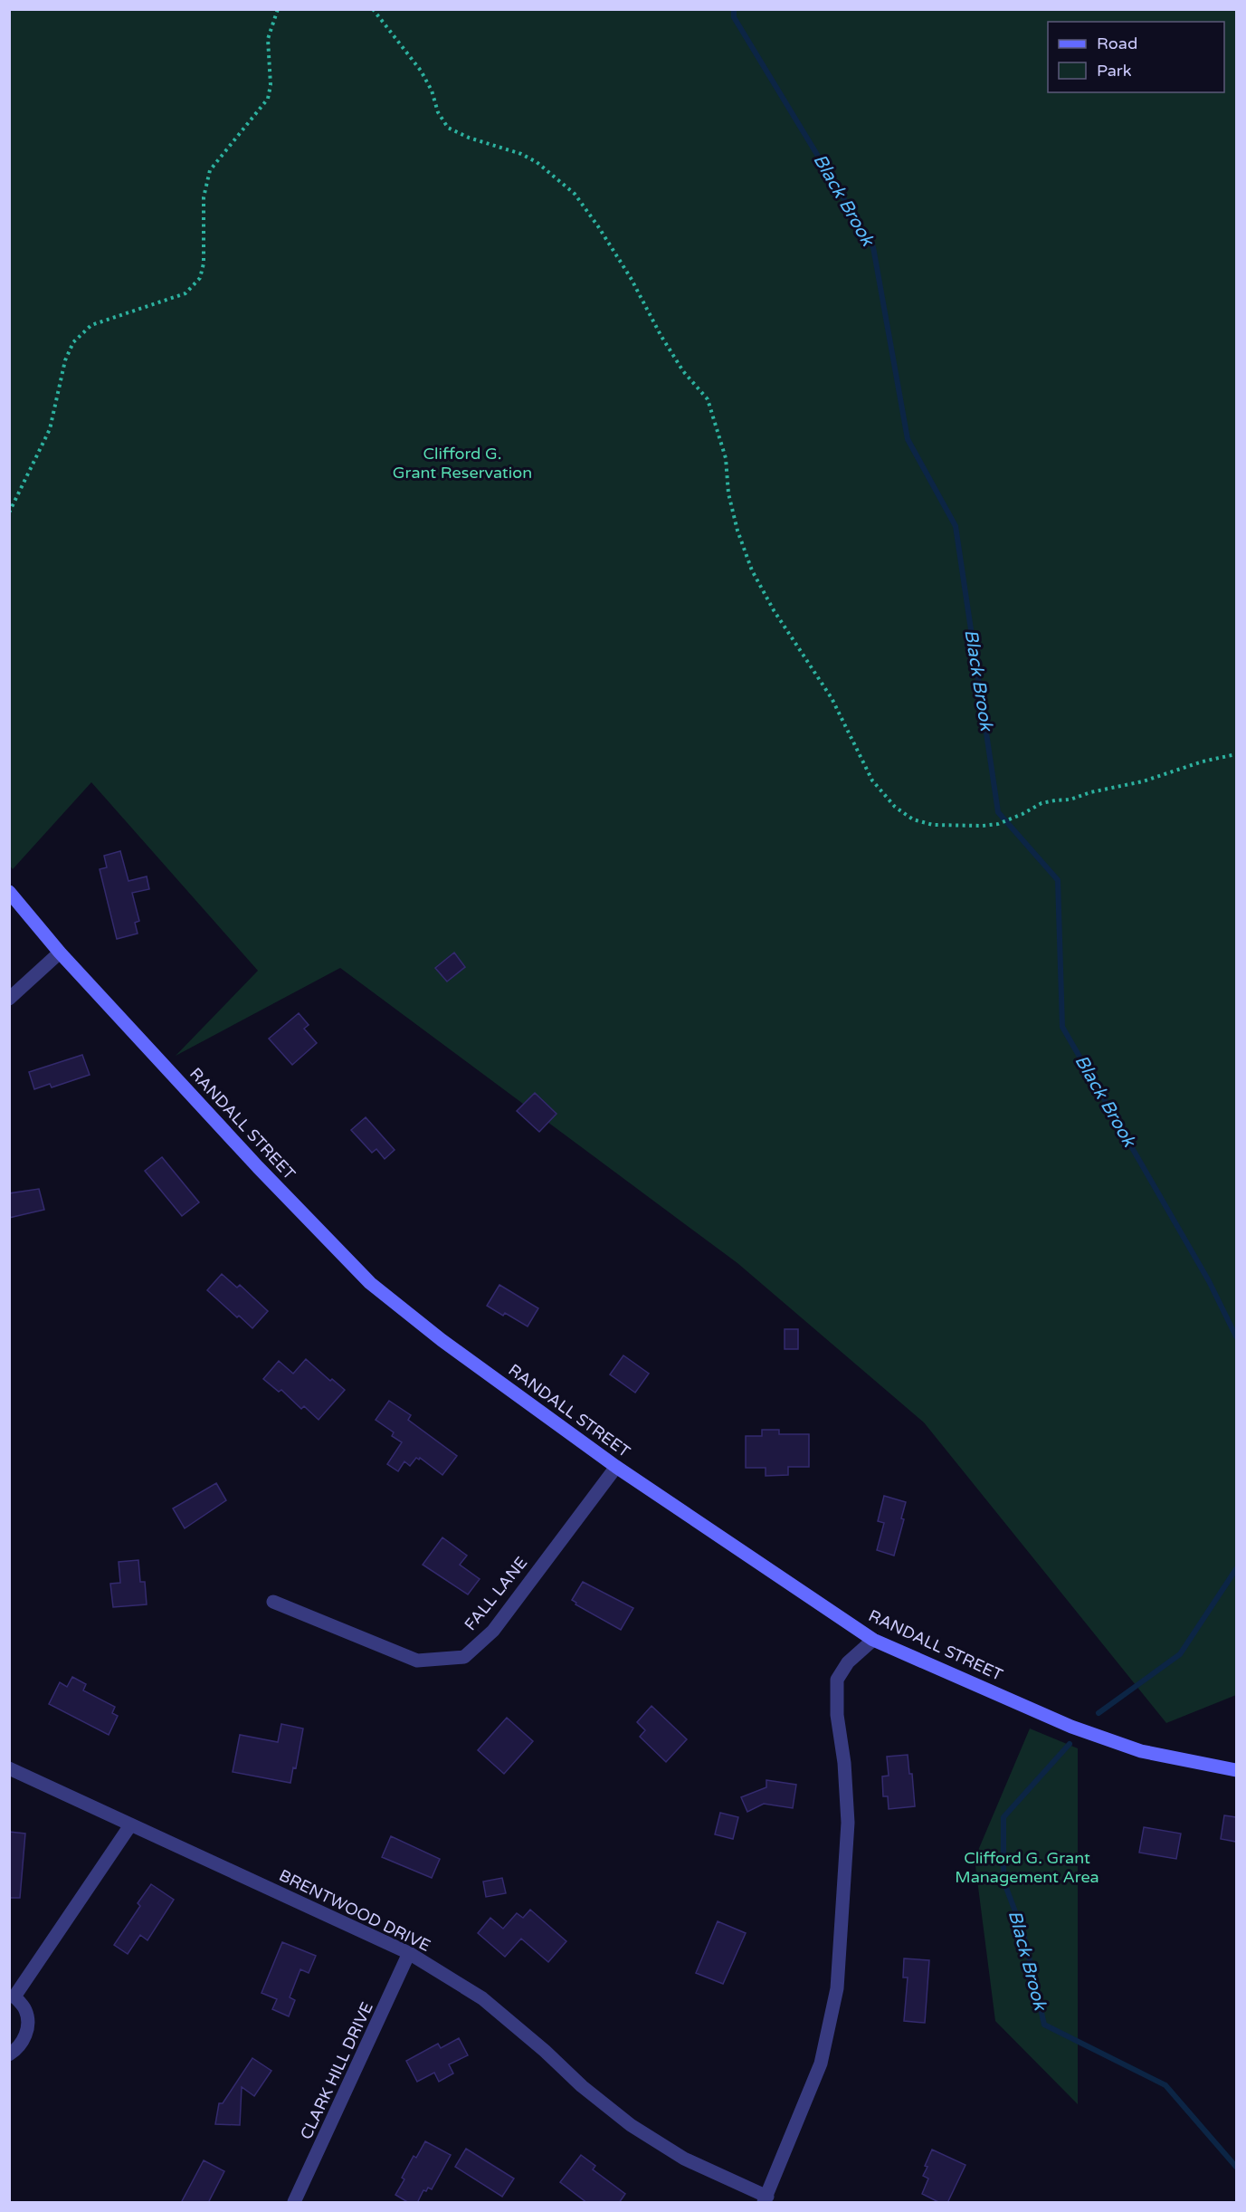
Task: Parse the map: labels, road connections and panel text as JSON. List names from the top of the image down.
{
  "streets": {
    "street": [
      "RANDALL STREET",
      "FALL LANE",
      "BRENTWOOD DRIVE",
      "CLARK HILL DRIVE"
    ]
  },
  "crossings": [
    ["RANDALL STREET", "FALL LANE"],
    ["BRENTWOOD DRIVE", "CLARK HILL DRIVE"]
  ],
  "water": ["Black Brook"],
  "parks": ["Clifford G. Grant Reservation", "Clifford G. Grant Management Area"],
  "legend": ["Road", "Park"]
}
